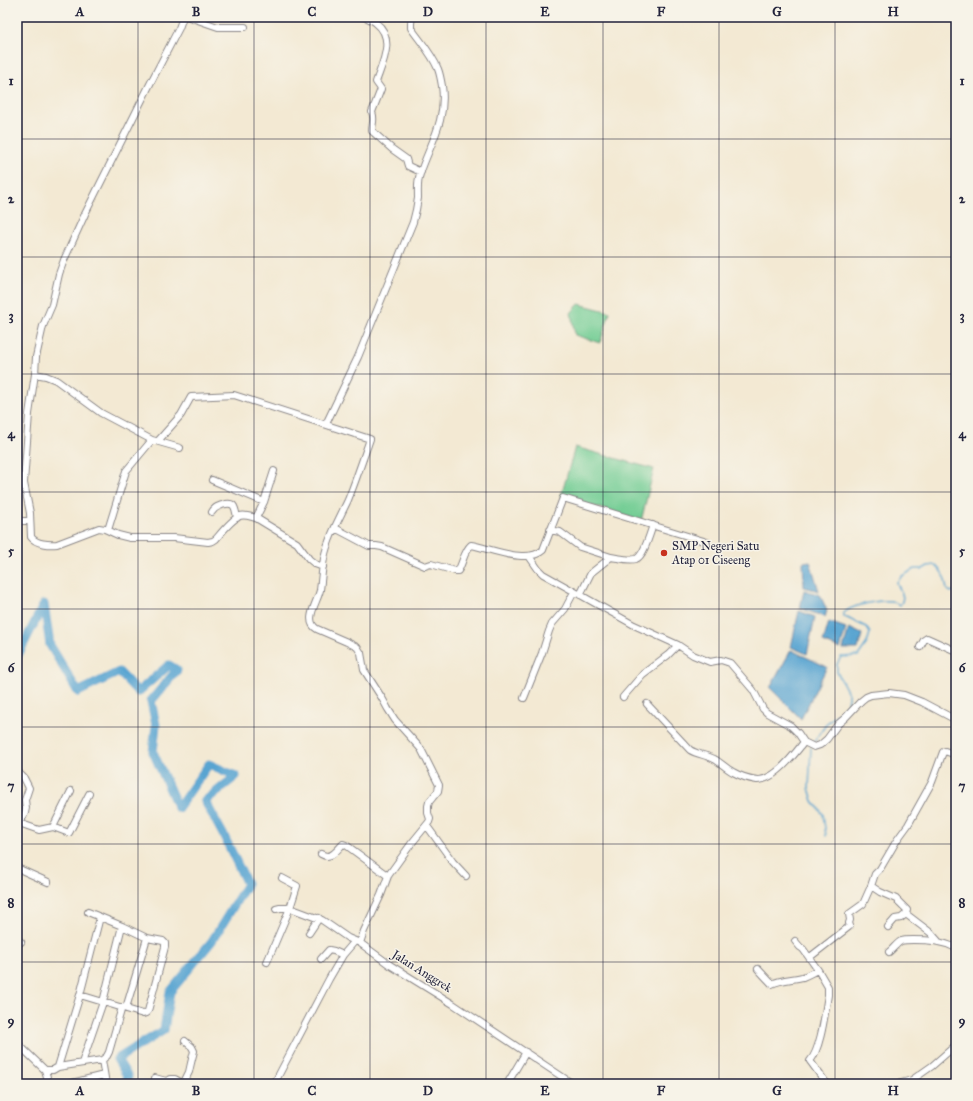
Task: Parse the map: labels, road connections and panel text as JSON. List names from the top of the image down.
{
  "streets": {
    "street": ["Jalan Anggrek"]
  },
  "places": ["SMP Negeri Satu Atap 01 Ciseeng"],
  "grid": {
    "columns": [
      "A",
      "B",
      "C",
      "D",
      "E",
      "F",
      "G",
      "H"
    ],
    "rows": [
      "1",
      "2",
      "3",
      "4",
      "5",
      "6",
      "7",
      "8",
      "9"
    ]
  }
}
